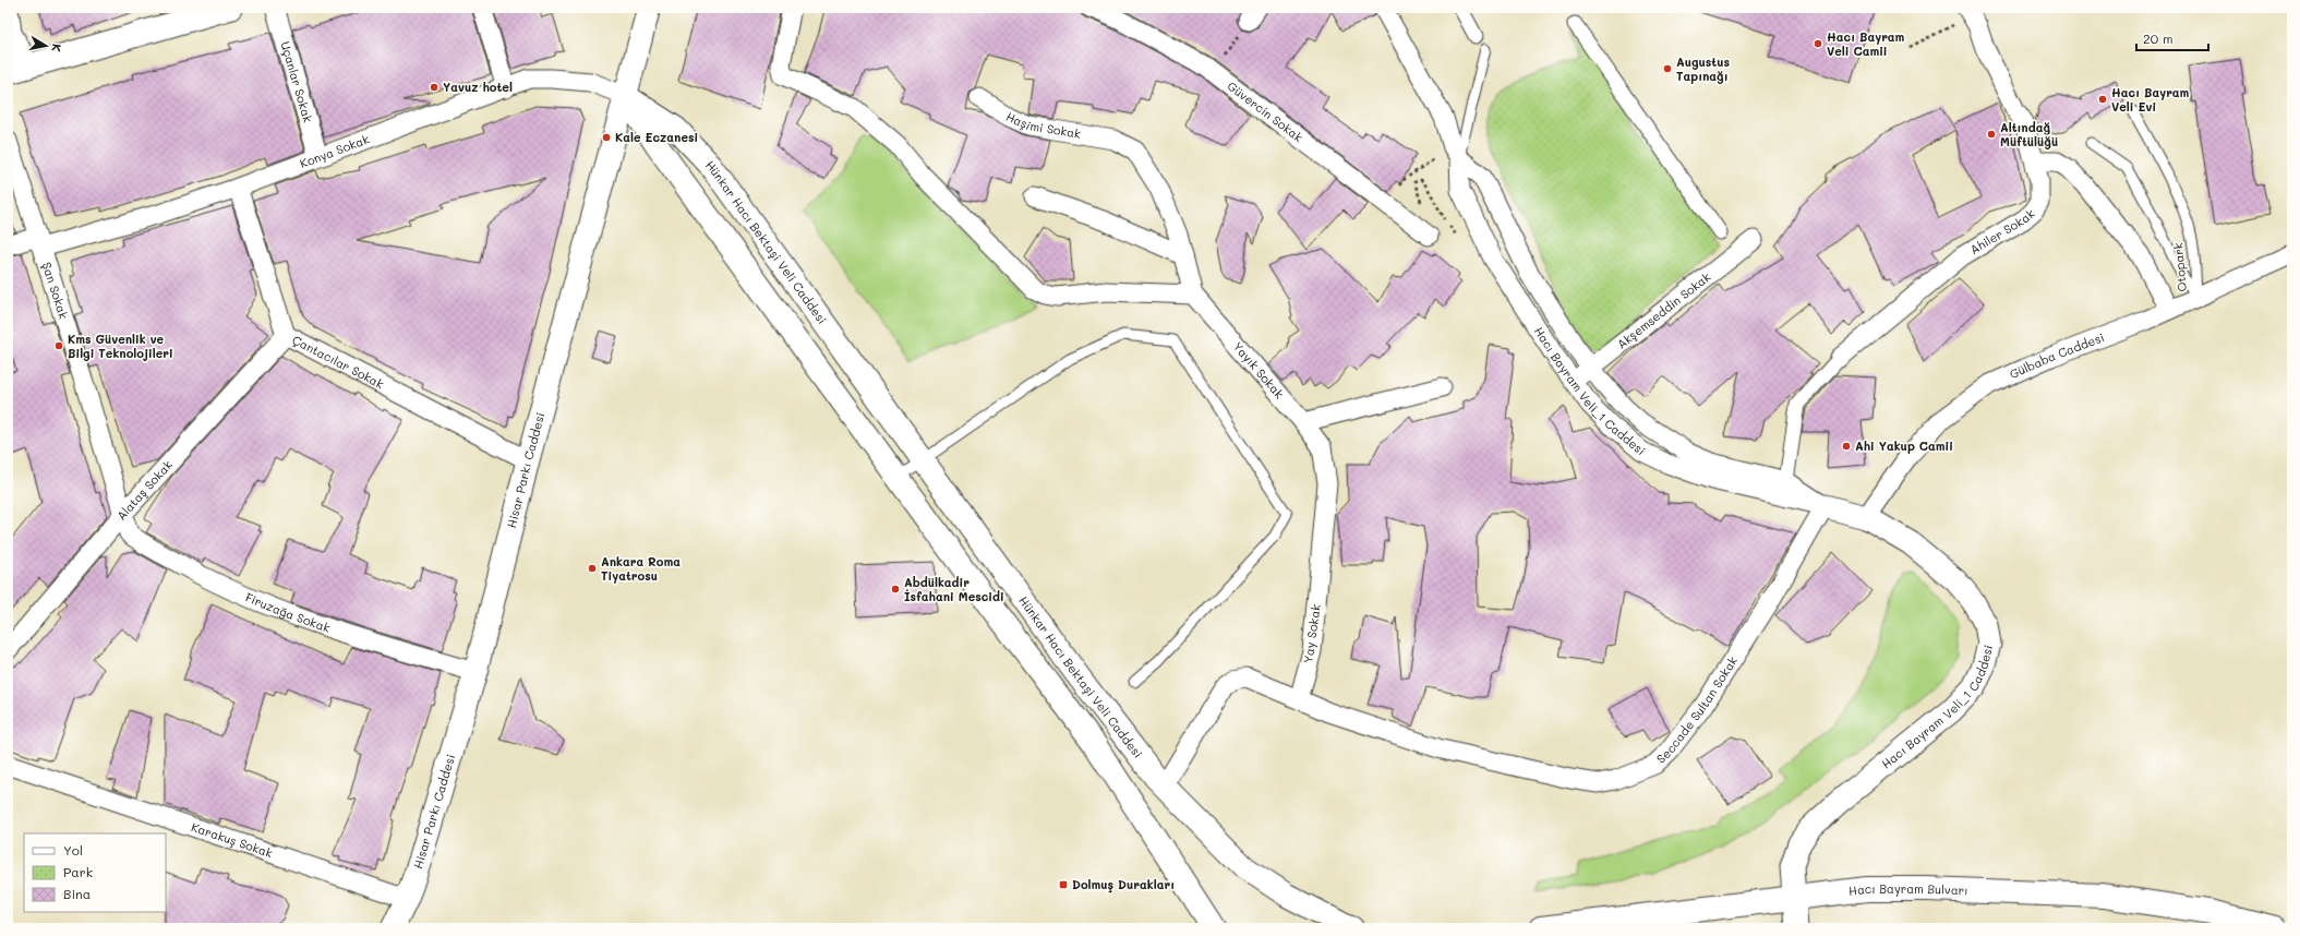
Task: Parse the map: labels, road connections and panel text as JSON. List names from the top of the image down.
{
  "streets": {
    "main road": ["Hacı Bayram Bulvarı"],
    "street": [
      "Uçanlar Sokak",
      "Güvercin Sokak",
      "Haşimi Sokak",
      "Konya Sokak",
      "Ahiler Sokak",
      "Hünkar Hacı Bektaşi Veli Caddesi",
      "Şan Sokak",
      "Akşemseddin Sokak",
      "Gülbaba Caddesi",
      "Çantacılar Sokak",
      "Yayık Sokak",
      "Hacı Bayram Veli_1 Caddesi",
      "Hisar Parkı Caddesi",
      "Alataş Sokak",
      "Firuzağa Sokak",
      "Yay Sokak",
      "Seccade Sultan Sokak",
      "Karakuş Sokak"
    ],
    "lane": ["Otopark"]
  },
  "crossings": [
    ["Uçanlar Sokak", "Konya Sokak"],
    ["Haşimi Sokak", "Yayık Sokak"],
    ["Konya Sokak", "Hünkar Hacı Bektaşi Veli Caddesi"],
    ["Konya Sokak", "Şan Sokak"],
    ["Konya Sokak", "Çantacılar Sokak"],
    ["Konya Sokak", "Hisar Parkı Caddesi"],
    ["Ahiler Sokak", "Hacı Bayram Veli_1 Caddesi"],
    ["Hünkar Hacı Bektaşi Veli Caddesi", "Hisar Parkı Caddesi"],
    ["Otopark", "Gülbaba Caddesi"],
    ["Şan Sokak", "Alataş Sokak"],
    ["Şan Sokak", "Firuzağa Sokak"],
    ["Akşemseddin Sokak", "Hacı Bayram Veli_1 Caddesi"],
    ["Gülbaba Caddesi", "Hacı Bayram Veli_1 Caddesi"],
    ["Çantacılar Sokak", "Hisar Parkı Caddesi"],
    ["Çantacılar Sokak", "Alataş Sokak"],
    ["Yayık Sokak", "Yay Sokak"],
    ["Hacı Bayram Veli_1 Caddesi", "Seccade Sultan Sokak"],
    ["Hacı Bayram Veli_1 Caddesi", "Hacı Bayram Bulvarı"],
    ["Hisar Parkı Caddesi", "Firuzağa Sokak"],
    ["Hisar Parkı Caddesi", "Karakuş Sokak"],
    ["Alataş Sokak", "Firuzağa Sokak"],
    ["Yay Sokak", "Seccade Sultan Sokak"]
  ],
  "places": {
    "other": [
      "Hacı Bayram Veli Camii",
      "Augustus Tapınağı",
      "Yavuz hotel",
      "Hacı Bayram Veli Evi",
      "Altındağ Müftülüğü",
      "Kale Eczanesi",
      "Kms Güvenlik ve Bilgi Teknolojileri",
      "Ahi Yakup Camii",
      "Ankara Roma Tiyatrosu",
      "Abdülkadir İsfahani Mescidi"
    ],
    "transit": ["Dolmuş Durakları"]
  },
  "legend": ["Yol", "Park", "Bina"],
  "scale_bar": "20 m",
  "north": "right"
}
